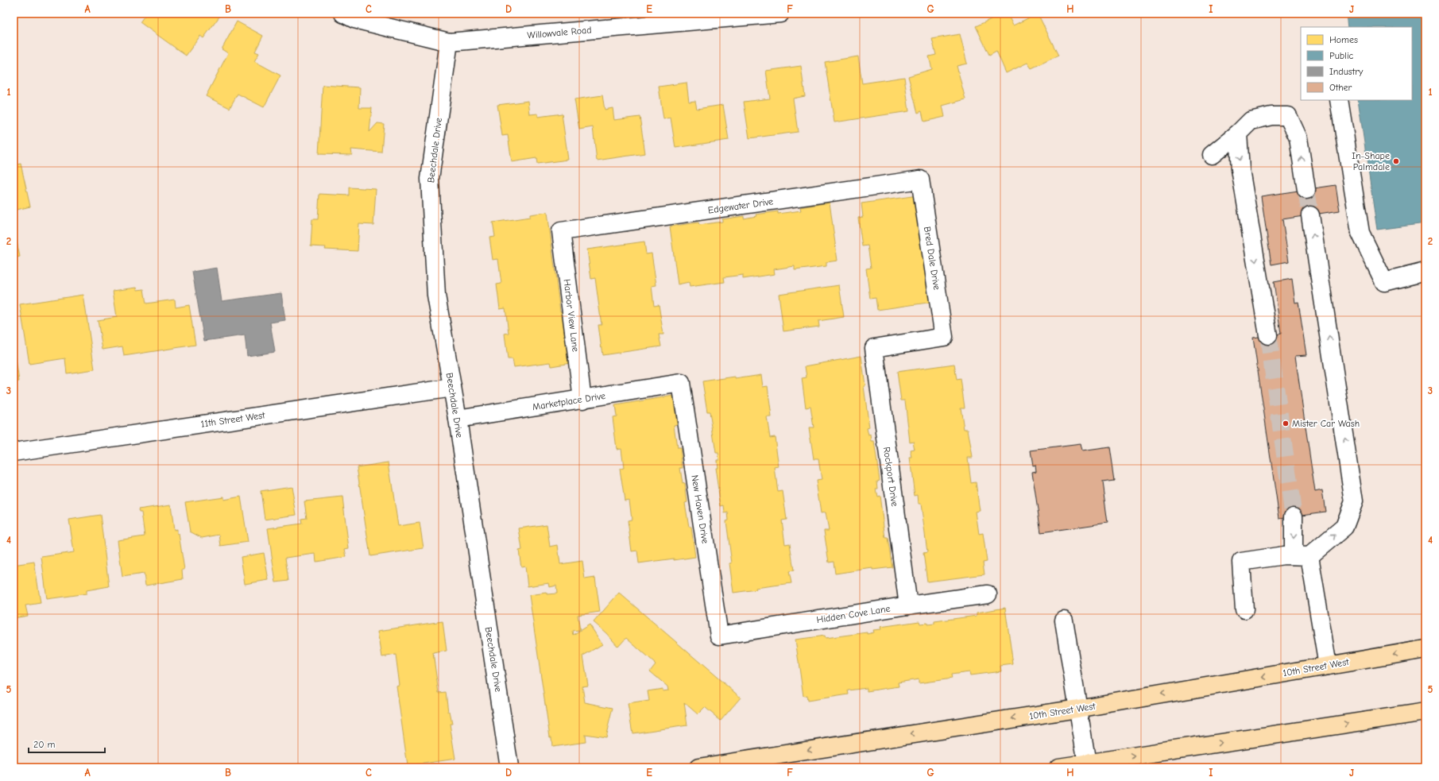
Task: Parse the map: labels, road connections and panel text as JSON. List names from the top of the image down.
{
  "streets": {
    "main road": ["10th Street West"],
    "street": [
      "Willowvale Road",
      "Beechdale Drive",
      "Edgewater Drive",
      "Bred Dale Drive",
      "Harbor View Lane",
      "Marketplace Drive",
      "11th Street West",
      "Rockport Drive",
      "New Haven Drive",
      "Hidden Cove Lane"
    ]
  },
  "crossings": [
    ["Willowvale Road", "Beechdale Drive"],
    ["Beechdale Drive", "Marketplace Drive"],
    ["Beechdale Drive", "11th Street West"],
    ["Edgewater Drive", "Bred Dale Drive"],
    ["Edgewater Drive", "Harbor View Lane"],
    ["Bred Dale Drive", "Rockport Drive"],
    ["Harbor View Lane", "Marketplace Drive"],
    ["Marketplace Drive", "New Haven Drive"],
    ["Rockport Drive", "Hidden Cove Lane"],
    ["New Haven Drive", "Hidden Cove Lane"]
  ],
  "places": ["In-Shape Palmdale", "Mister Car Wash"],
  "legend": [
    "Homes",
    "Public",
    "Industry",
    "Other"
  ],
  "scale_bar": "20 m",
  "grid": {
    "columns": [
      "A",
      "B",
      "C",
      "D",
      "E",
      "F",
      "G",
      "H",
      "I",
      "J"
    ],
    "rows": [
      "1",
      "2",
      "3",
      "4",
      "5"
    ]
  }
}
